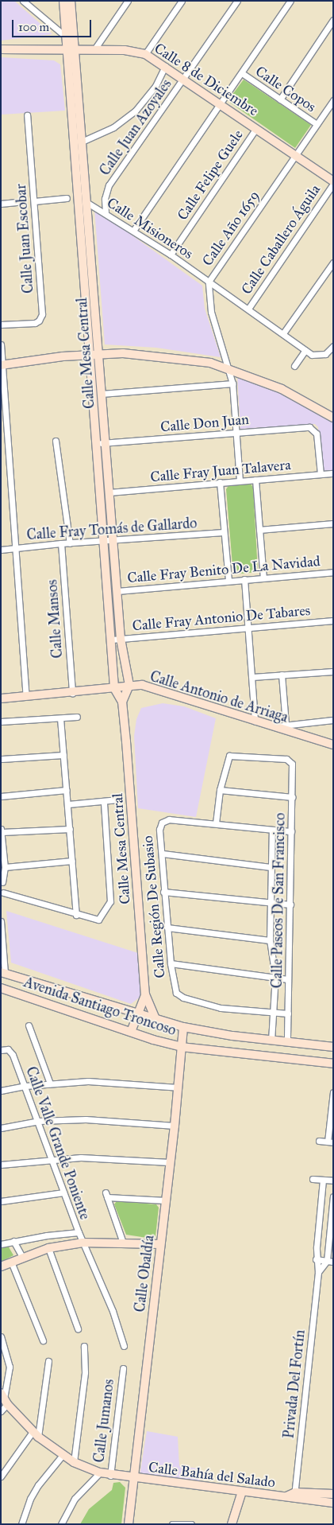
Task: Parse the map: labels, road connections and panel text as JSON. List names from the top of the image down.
{
  "streets": {
    "main road": [
      "Calle 8 de Diciembre",
      "Calle Mesa Central",
      "Calle Antonio de Arriaga",
      "Avenida Santiago Troncoso",
      "Calle Obaldía",
      "Calle Bahía del Salado"
    ],
    "street": [
      "Calle Copos",
      "Calle Juan Azoyales",
      "Calle Felipe Guele",
      "Calle Misioneros",
      "Calle Año 1659",
      "Calle Juan Escobar",
      "Calle Caballero Águila",
      "Calle Don Juan",
      "Calle Fray Juan Talavera",
      "Calle Fray Tomás de Gallardo",
      "Calle Fray Benito De La Navidad",
      "Calle Fray Antonio De Tabares",
      "Calle Mansos",
      "Calle Paseos De San Francisco",
      "Calle Región De Subasio",
      "Calle Valle Grande Poniente",
      "Privada Del Fortín",
      "Calle Jumanos"
    ]
  },
  "crossings": [
    ["Calle 8 de Diciembre", "Calle Juan Azoyales"],
    ["Calle 8 de Diciembre", "Calle Felipe Guele"],
    ["Calle 8 de Diciembre", "Calle Año 1659"],
    ["Calle 8 de Diciembre", "Calle Caballero Águila"],
    ["Calle 8 de Diciembre", "Calle Mesa Central"],
    ["Calle Copos", "Calle Año 1659"],
    ["Calle Juan Azoyales", "Calle Misioneros"],
    ["Calle Felipe Guele", "Calle Misioneros"],
    ["Calle Misioneros", "Calle Año 1659"],
    ["Calle Misioneros", "Calle Caballero Águila"],
    ["Calle Misioneros", "Calle Mesa Central"],
    ["Calle Año 1659", "Calle Don Juan"],
    ["Calle Año 1659", "Calle Fray Juan Talavera"],
    ["Calle Mesa Central", "Calle Don Juan"],
    ["Calle Mesa Central", "Calle Fray Juan Talavera"],
    ["Calle Mesa Central", "Calle Fray Tomás de Gallardo"],
    ["Calle Mesa Central", "Calle Fray Benito De La Navidad"],
    ["Calle Mesa Central", "Calle Fray Antonio De Tabares"],
    ["Calle Mesa Central", "Calle Antonio de Arriaga"],
    ["Calle Don Juan", "Calle Fray Juan Talavera"],
    ["Calle Fray Tomás de Gallardo", "Calle Mansos"],
    ["Calle Mansos", "Calle Antonio de Arriaga"],
    ["Calle Paseos De San Francisco", "Avenida Santiago Troncoso"],
    ["Avenida Santiago Troncoso", "Calle Obaldía"],
    ["Calle Obaldía", "Calle Bahía del Salado"],
    ["Privada Del Fortín", "Calle Bahía del Salado"],
    ["Calle Jumanos", "Calle Bahía del Salado"]
  ],
  "scale_bar": "100 m"
}
